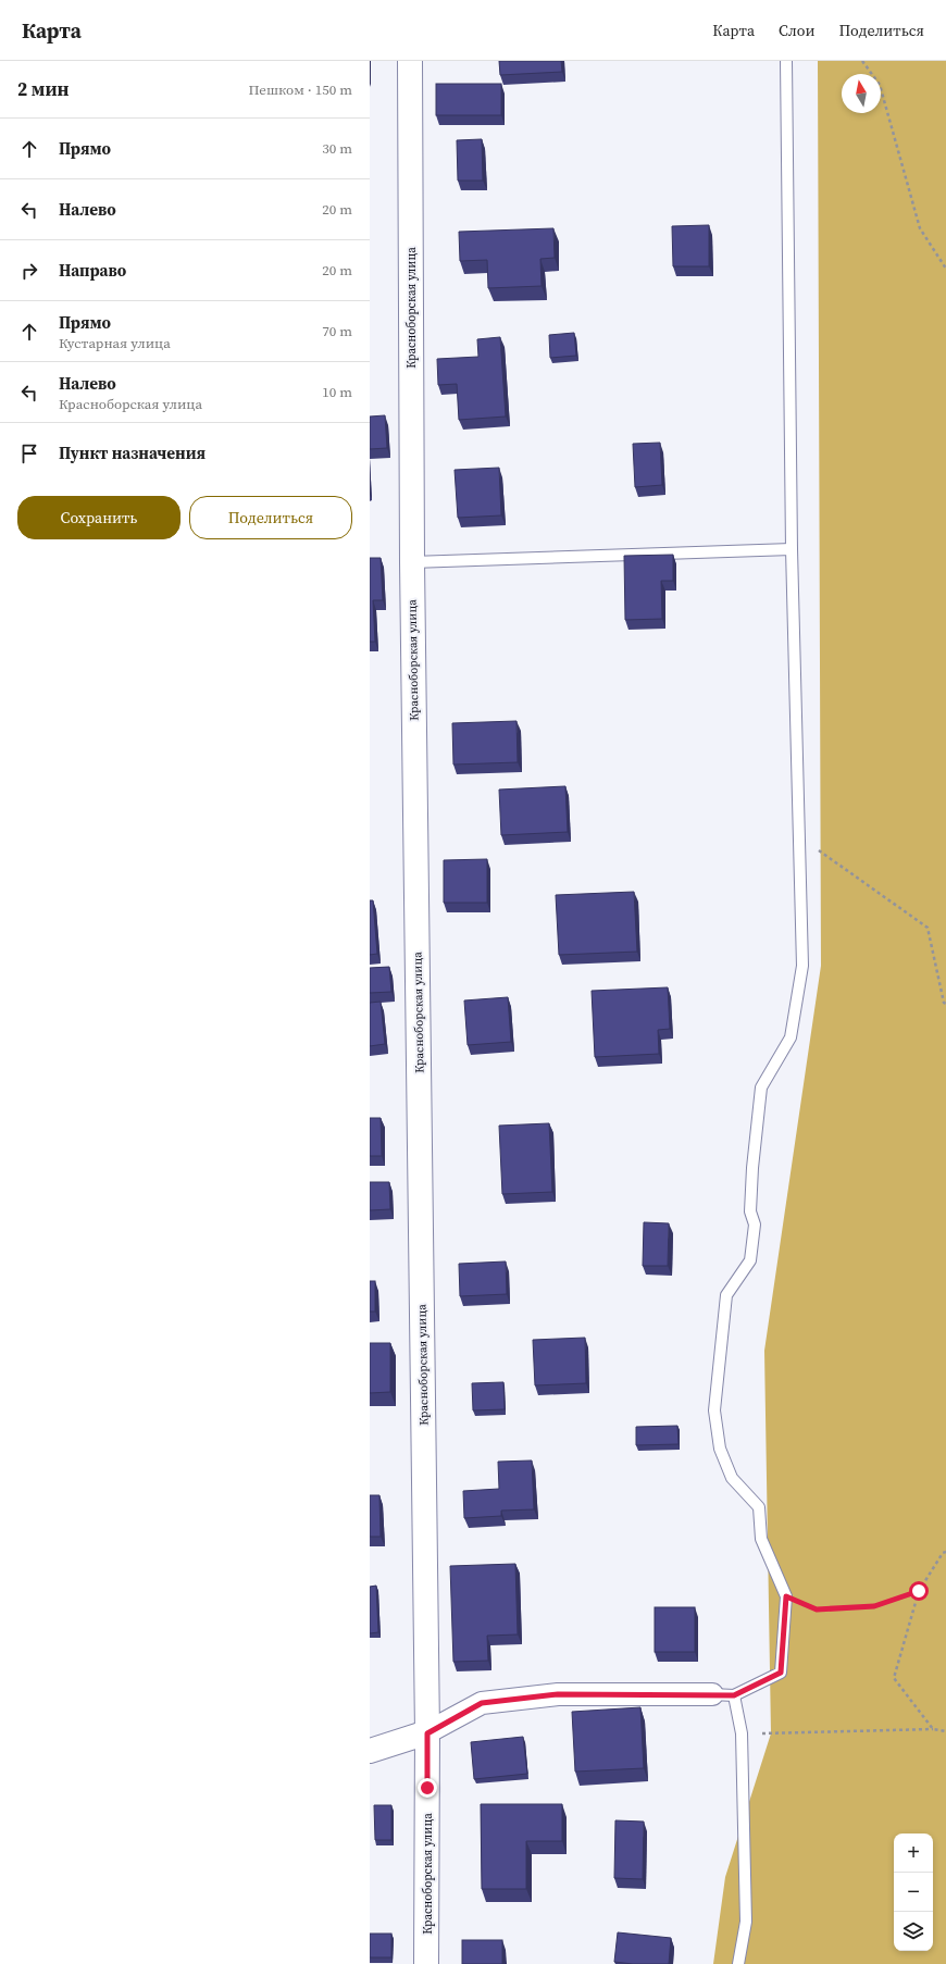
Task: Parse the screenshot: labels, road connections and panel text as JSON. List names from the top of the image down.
{
  "streets": {
    "street": ["Красноборская улица"]
  },
  "north": "top",
  "page": {
    "header": "Карта",
    "nav": ["Карта", "Слои", "Поделиться"],
    "heading": ["2 мин", "Пешком · 150 m"],
    "list": [
      ["Прямо", "30 m"],
      ["Налево", "20 m"],
      ["Направо", "20 m"],
      ["Прямо", "Кустарная улица", "70 m"],
      ["Налево", "Красноборская улица", "10 m"],
      "Пункт назначения"
    ],
    "buttons": ["Сохранить", "Поделиться"],
    "map_buttons": ["+", "−"]
  }
}
